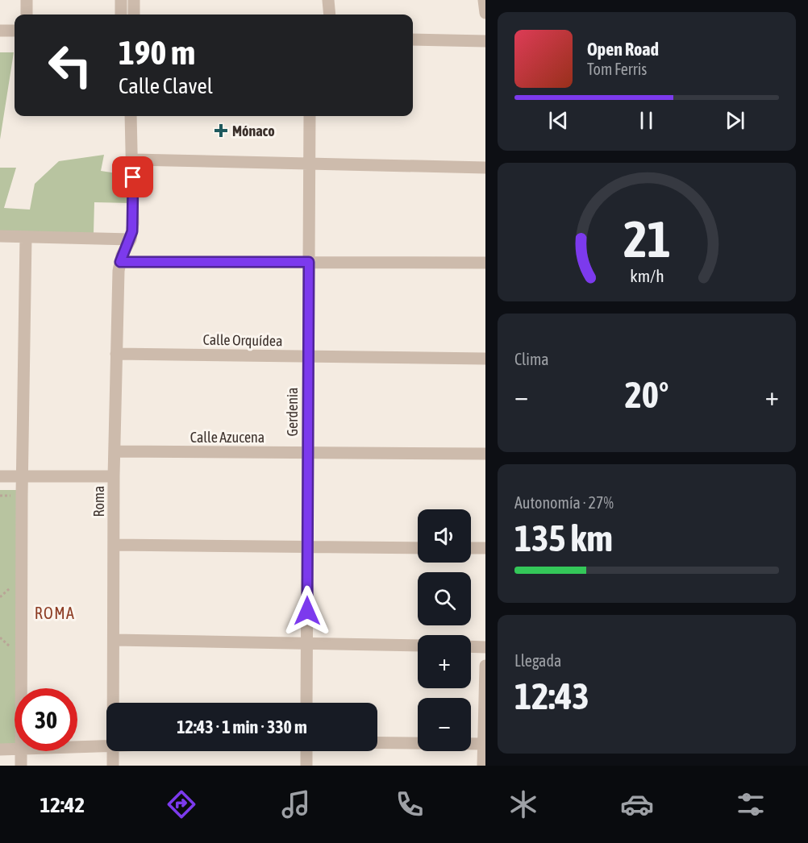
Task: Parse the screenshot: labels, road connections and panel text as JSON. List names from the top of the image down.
{
  "streets": {
    "street": [
      "Calle Orquídea",
      "Gerdenia",
      "Calle Azucena",
      "Roma"
    ]
  },
  "crossings": [
    ["Calle Orquídea", "Gerdenia"],
    ["Calle Orquídea", "Roma"],
    ["Gerdenia", "Calle Azucena"],
    ["Calle Azucena", "Roma"]
  ],
  "districts": ["ROMA"],
  "places": {
    "health": ["Mónaco"]
  },
  "page": {
    "turn": ["190 m", "Calle Clavel"],
    "song": ["Open Road", "Tom Ferris"],
    "tile": [
      "Clima",
      ["Autonomía · 27%", "135 km"],
      ["Llegada", "12:43"]
    ],
    "heat": ["−", "20°", "+"],
    "map_buttons": ["+", "−"],
    "limit": "30",
    "trip": "12:43 · 1 min · 330 m",
    "tabs": "12:42",
    "gauge": ["21", "km/h"]
  }
}
